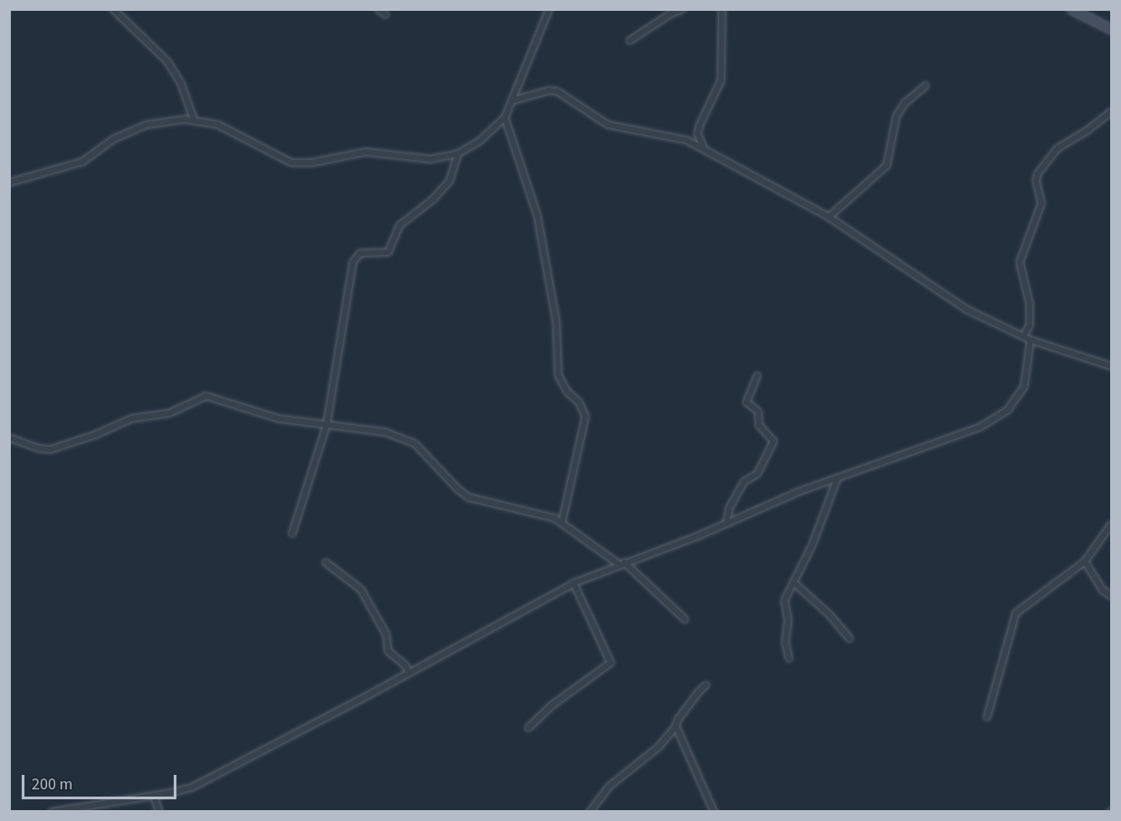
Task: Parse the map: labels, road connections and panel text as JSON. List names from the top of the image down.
{
  "scale_bar": "200 m"
}
